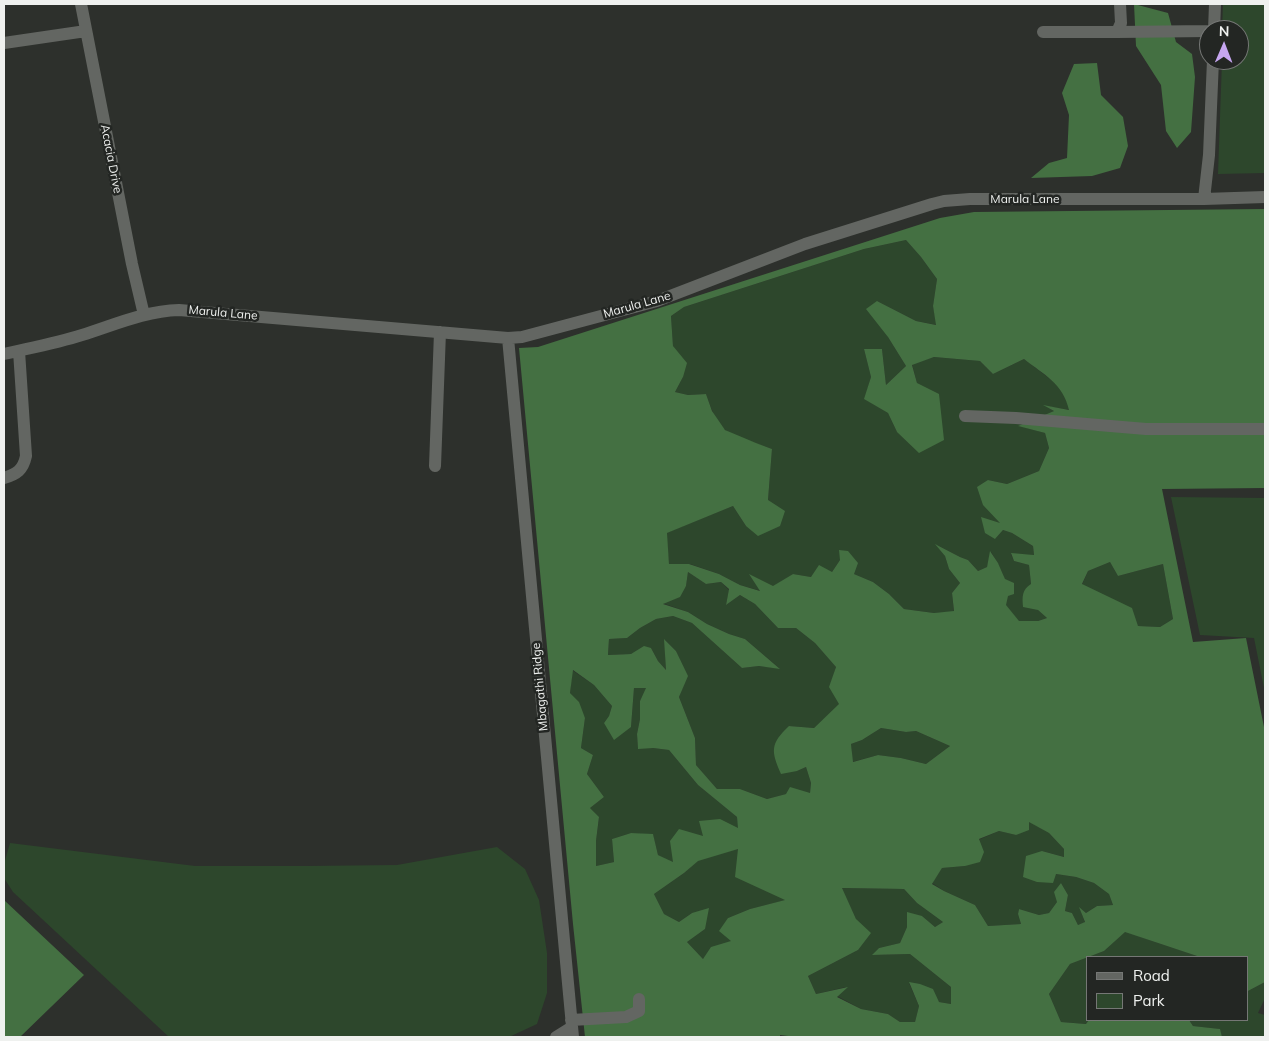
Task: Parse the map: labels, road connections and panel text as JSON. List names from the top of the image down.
{
  "streets": {
    "street": ["Acacia Drive", "Marula Lane", "Mbagathi Ridge"]
  },
  "crossings": [
    ["Acacia Drive", "Marula Lane"],
    ["Marula Lane", "Mbagathi Ridge"]
  ],
  "legend": ["Road", "Park"],
  "north": "top"
}
